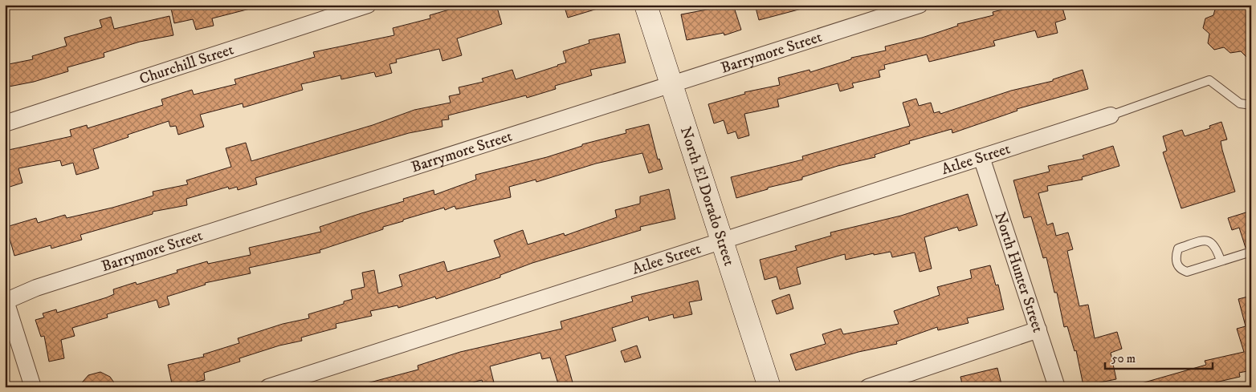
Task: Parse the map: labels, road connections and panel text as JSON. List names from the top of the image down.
{
  "streets": {
    "main road": ["North El Dorado Street"],
    "street": [
      "Barrymore Street",
      "Churchill Street",
      "Atlee Street",
      "North Hunter Street"
    ]
  },
  "crossings": [
    ["Barrymore Street", "North El Dorado Street"],
    ["Atlee Street", "North El Dorado Street"],
    ["Atlee Street", "North Hunter Street"]
  ],
  "scale_bar": "50 m"
}
